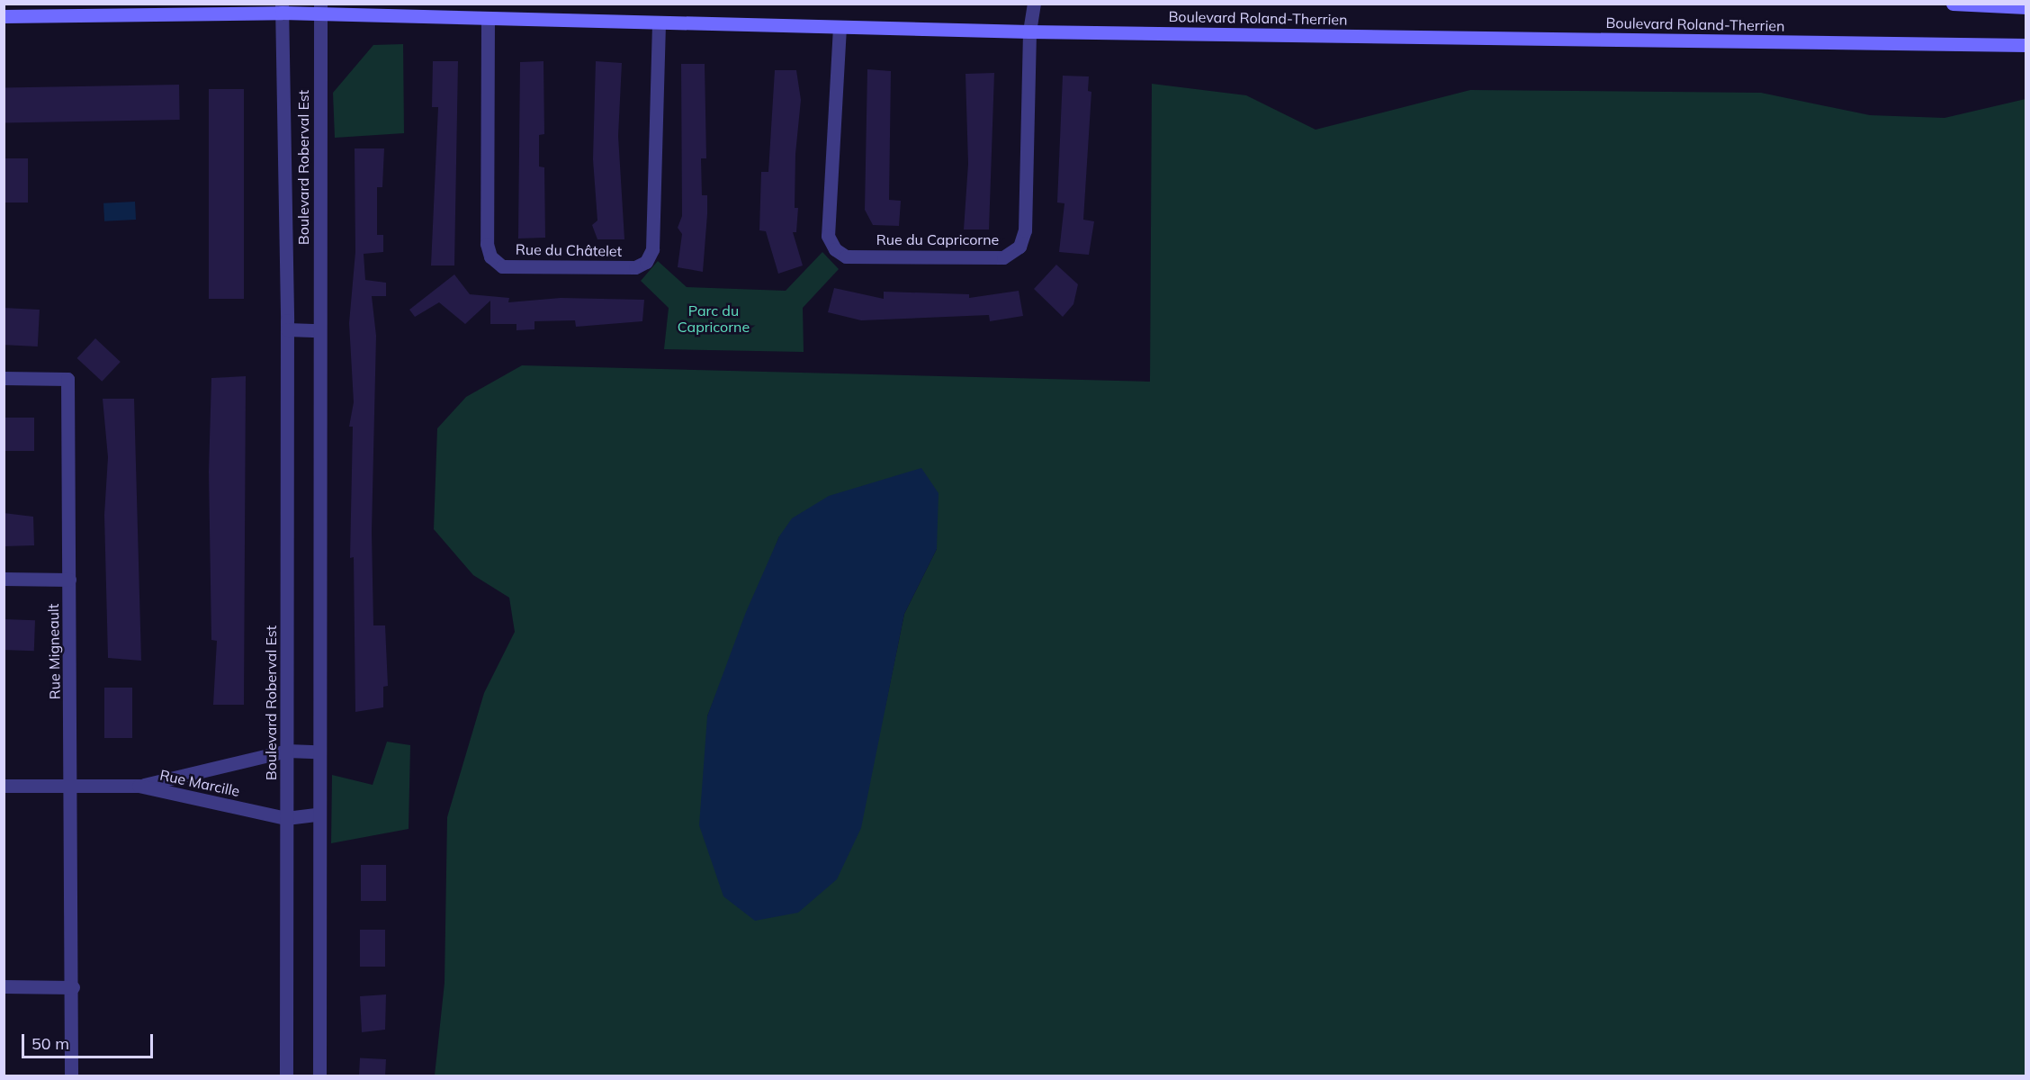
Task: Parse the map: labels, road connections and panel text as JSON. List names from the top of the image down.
{
  "streets": {
    "main road": ["Boulevard Roland-Therrien"],
    "street": [
      "Boulevard Roberval Est",
      "Rue du Capricorne",
      "Rue du Châtelet",
      "Rue Migneault",
      "Rue Marcille"
    ]
  },
  "crossings": [
    ["Boulevard Roland-Therrien", "Boulevard Roberval Est"],
    ["Boulevard Roland-Therrien", "Rue du Capricorne"],
    ["Boulevard Roland-Therrien", "Rue du Châtelet"],
    ["Boulevard Roberval Est", "Rue Marcille"],
    ["Rue Migneault", "Rue Marcille"]
  ],
  "parks": ["Parc du Capricorne"],
  "scale_bar": "50 m"
}
